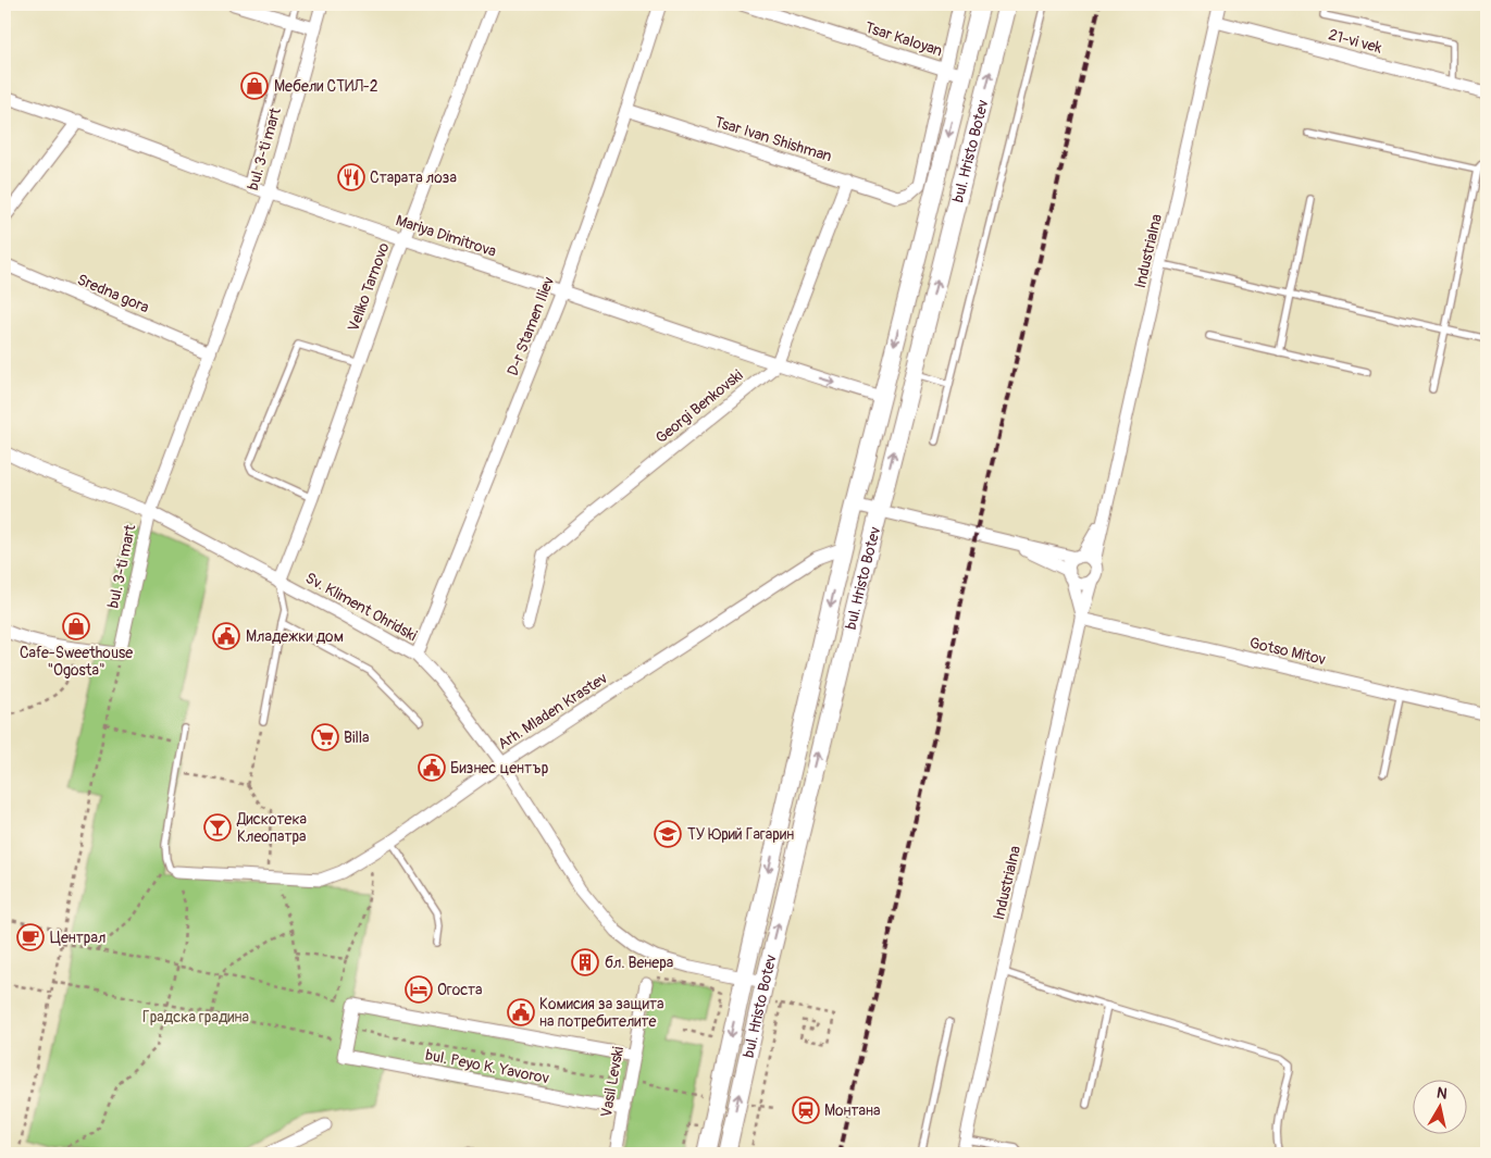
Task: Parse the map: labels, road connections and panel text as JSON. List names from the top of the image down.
{
  "streets": {
    "main road": ["bul. Hristo Botev"],
    "street": [
      "Tsar Kaloyan",
      "21-vi vek",
      "Tsar Ivan Shishman",
      "bul. 3-ti mart",
      "Mariya Dimitrova",
      "Industrialna",
      "Veliko Tarnovo",
      "Sredna gora",
      "D-r Stamen Iliev",
      "Georgi Benkovski",
      "Sv. Kliment Ohridski",
      "Gotso Mitov",
      "Arh. Mladen Krastev",
      "bul. Peyo K. Yavorov",
      "Vasil Levski"
    ]
  },
  "crossings": [
    ["Tsar Kaloyan", "Tsar Ivan Shishman"],
    ["Tsar Kaloyan", "bul. Hristo Botev"],
    ["21-vi vek", "Industrialna"],
    ["Tsar Ivan Shishman", "D-r Stamen Iliev"],
    ["bul. 3-ti mart", "Mariya Dimitrova"],
    ["bul. 3-ti mart", "Sredna gora"],
    ["bul. 3-ti mart", "Sv. Kliment Ohridski"],
    ["bul. Hristo Botev", "Mariya Dimitrova"],
    ["bul. Hristo Botev", "Sv. Kliment Ohridski"],
    ["bul. Hristo Botev", "Arh. Mladen Krastev"],
    ["Mariya Dimitrova", "Veliko Tarnovo"],
    ["Mariya Dimitrova", "D-r Stamen Iliev"],
    ["Mariya Dimitrova", "Georgi Benkovski"],
    ["Industrialna", "Gotso Mitov"],
    ["Veliko Tarnovo", "Sv. Kliment Ohridski"],
    ["D-r Stamen Iliev", "Sv. Kliment Ohridski"],
    ["Sv. Kliment Ohridski", "Arh. Mladen Krastev"],
    ["bul. Peyo K. Yavorov", "Vasil Levski"]
  ],
  "parks": ["Градска градина"],
  "places": {
    "shop": ["Мебели СТИЛ-2", "Cafe-Sweethouse \"Ogosta\""],
    "restaurant": ["Старата лоза"],
    "public building": ["Младежки дом", "Бизнес център", "Комисия за защита на потребителите"],
    "supermarket": ["Billa"],
    "bar": ["Дискотека Клеопатра"],
    "school or university": ["ТУ Юрий Гагарин"],
    "cafe": ["Централ"],
    "building": ["бл. Венера"],
    "hotel": ["Огоста"],
    "station": ["Монтана"]
  },
  "north": "top"
}
